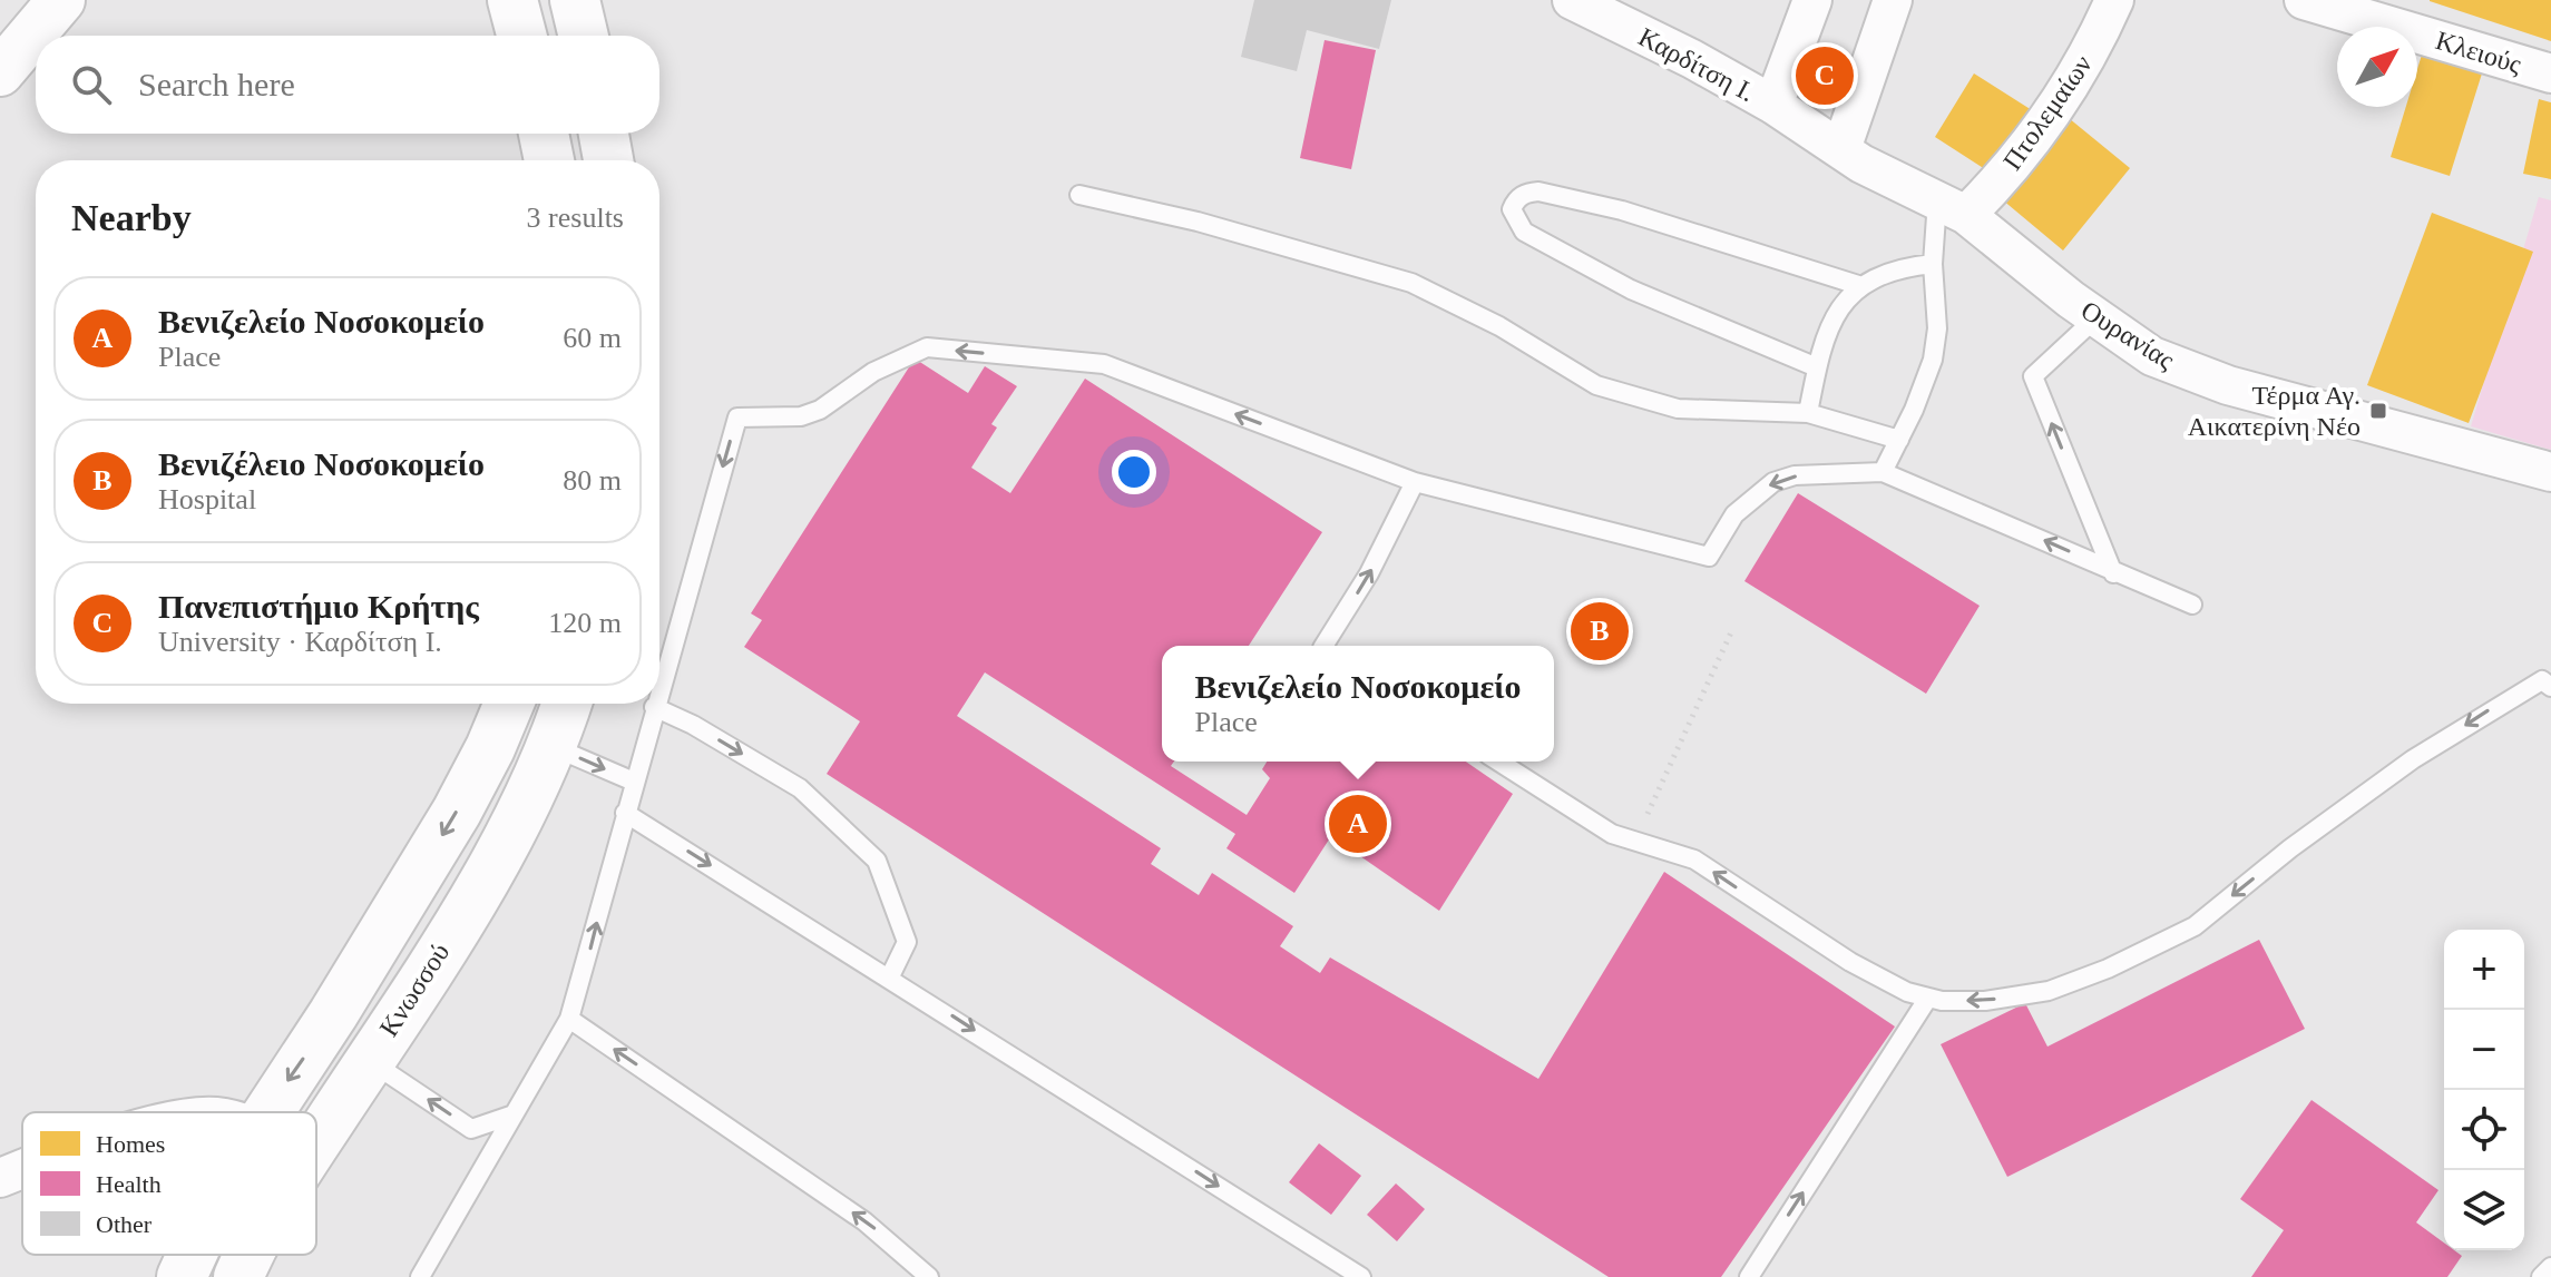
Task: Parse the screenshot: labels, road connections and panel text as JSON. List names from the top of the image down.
{
  "streets": {
    "main road": ["Κνωσσού"],
    "street": [
      "Κλειούς",
      "Καρδίτση Ι.",
      "Πτολεμαίων",
      "Ουρανίας"
    ]
  },
  "crossings": [
    ["Καρδίτση Ι.", "Πτολεμαίων"],
    ["Καρδίτση Ι.", "Ουρανίας"],
    ["Πτολεμαίων", "Ουρανίας"]
  ],
  "places": {
    "transit": ["Τέρμα Αγ. Αικατερίνη Νέο"]
  },
  "legend": ["Homes", "Health", "Other"],
  "north": "top right",
  "page": {
    "search": "Search here",
    "pins": ["C", "B", "A"],
    "heading": ["Nearby", "3 results"],
    "list": [
      {
        "mark": "A",
        "name": "Βενιζελείο Νοσοκομείο",
        "note": "Place",
        "value": "60 m"
      },
      {
        "mark": "B",
        "name": "Βενιζέλειο Νοσοκομείο",
        "note": "Hospital",
        "value": "80 m"
      },
      {
        "mark": "C",
        "name": "Πανεπιστήμιο Κρήτης",
        "note": "University · Καρδίτση Ι.",
        "value": "120 m"
      }
    ],
    "popup": ["Βενιζελείο Νοσοκομείο", "Place"],
    "map_buttons": ["+", "−"]
  }
}
